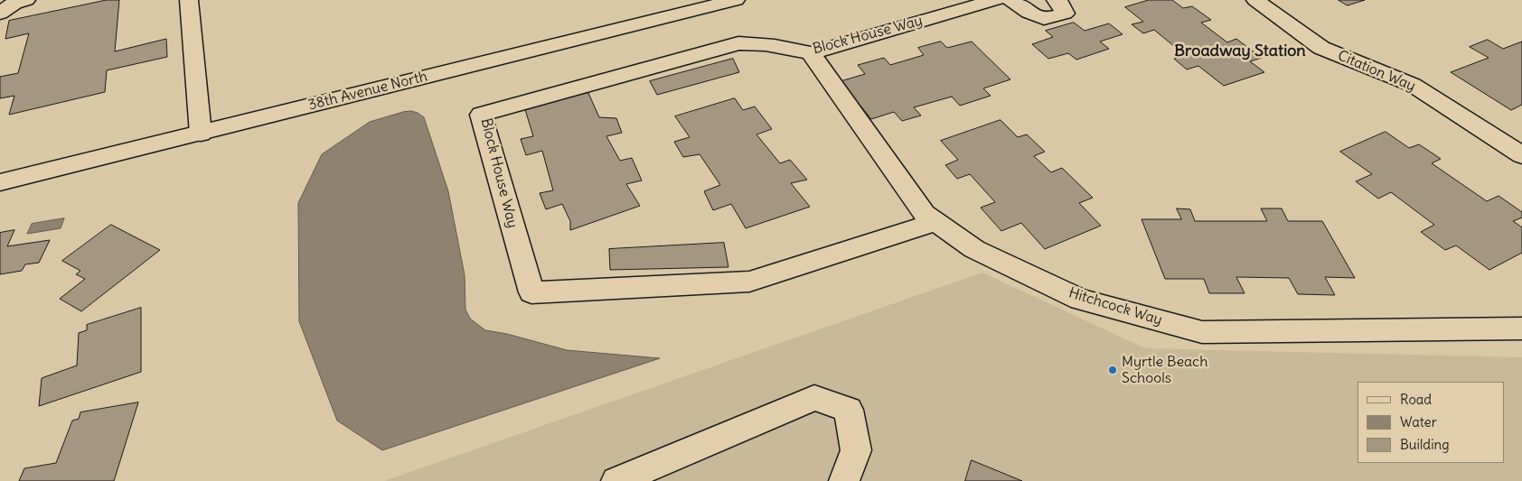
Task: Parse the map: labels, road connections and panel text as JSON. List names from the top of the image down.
{
  "streets": {
    "street": [
      "Block House Way",
      "Citation Way",
      "38th Avenue North",
      "Hitchcock Way"
    ]
  },
  "crossings": [
    ["Block House Way", "Hitchcock Way"]
  ],
  "districts": ["Broadway Station"],
  "places": ["Myrtle Beach Schools"],
  "legend": ["Road", "Water", "Building"]
}
